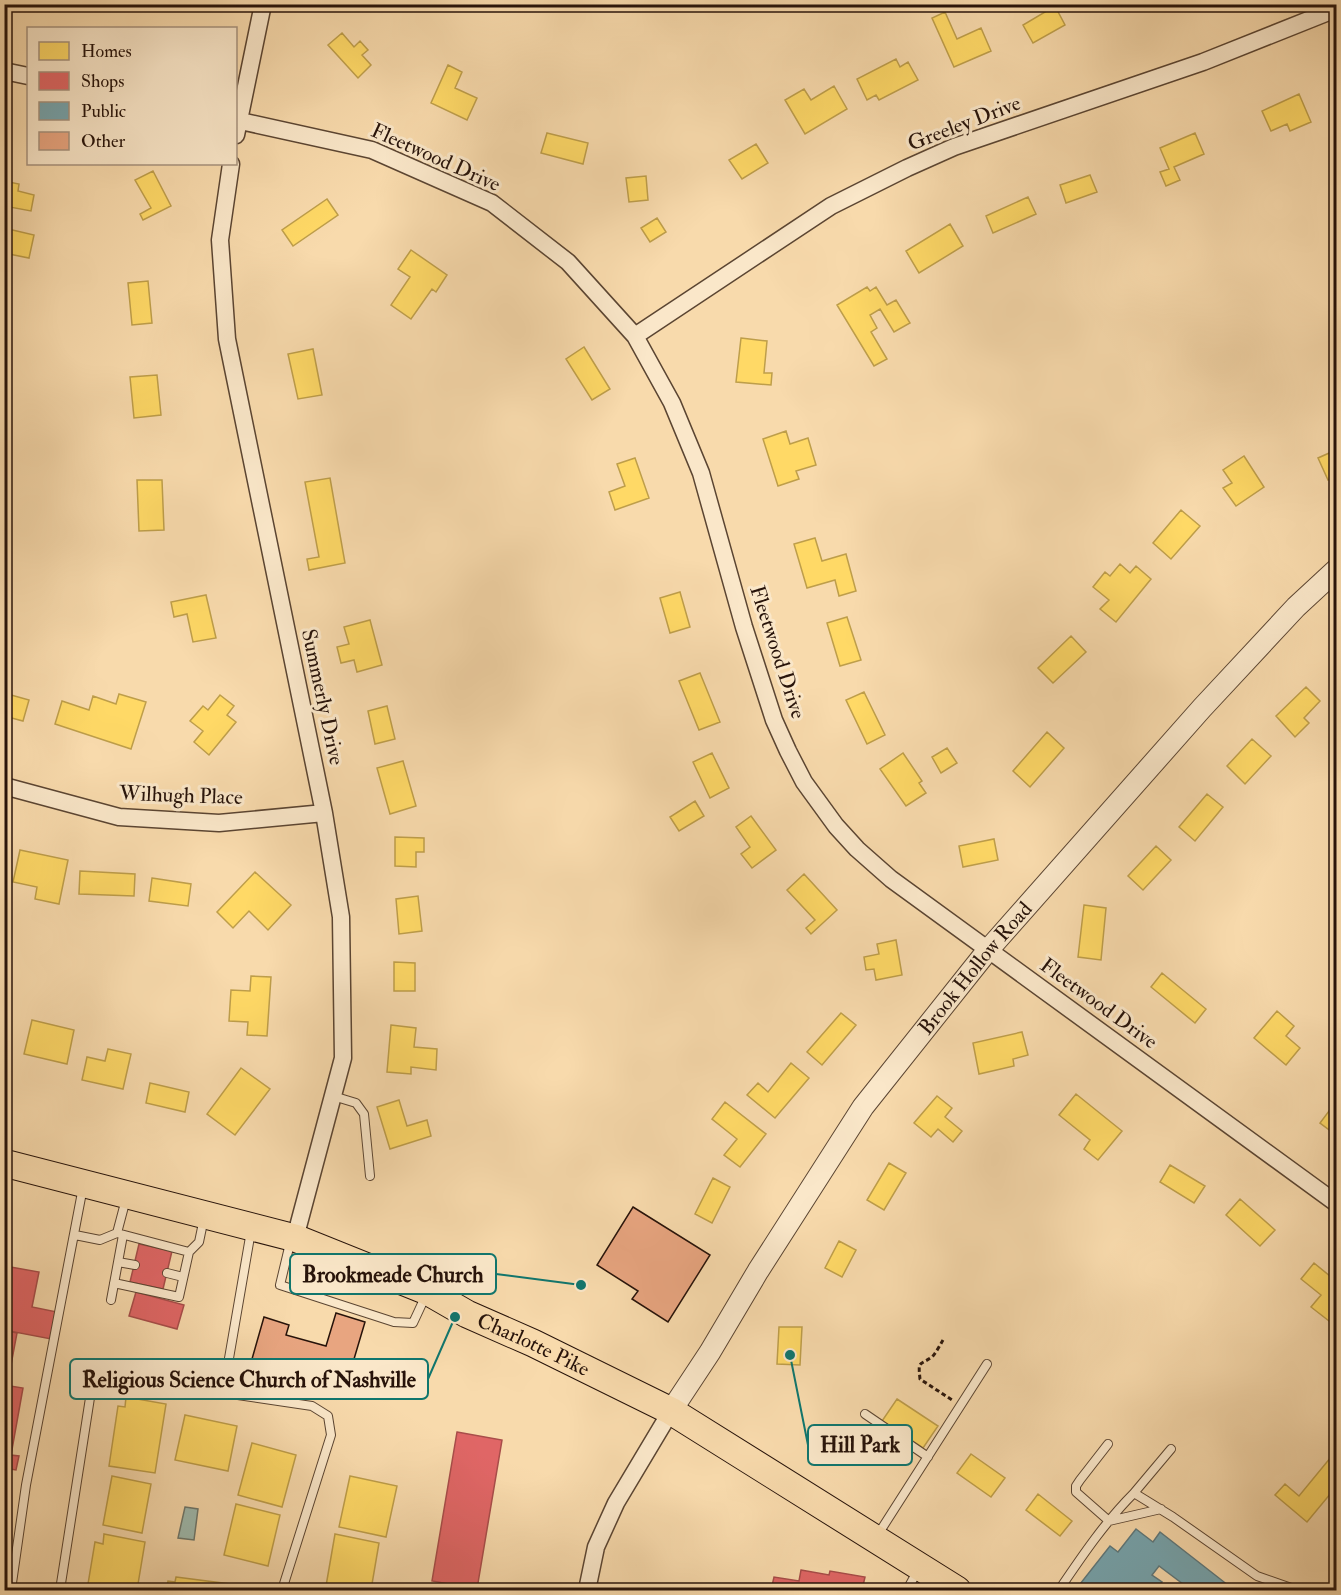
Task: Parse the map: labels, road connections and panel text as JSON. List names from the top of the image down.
{
  "streets": {
    "main road": ["Charlotte Pike"],
    "street": [
      "Greeley Drive",
      "Fleetwood Drive",
      "Summerly Drive",
      "Wilhugh Place",
      "Brook Hollow Road"
    ]
  },
  "crossings": [
    ["Greeley Drive", "Fleetwood Drive"],
    ["Fleetwood Drive", "Brook Hollow Road"],
    ["Summerly Drive", "Wilhugh Place"],
    ["Summerly Drive", "Charlotte Pike"],
    ["Brook Hollow Road", "Charlotte Pike"]
  ],
  "places": ["Brookmeade Church", "Religious Science Church of Nashville", "Hill Park"],
  "legend": [
    "Homes",
    "Shops",
    "Public",
    "Other"
  ]
}
